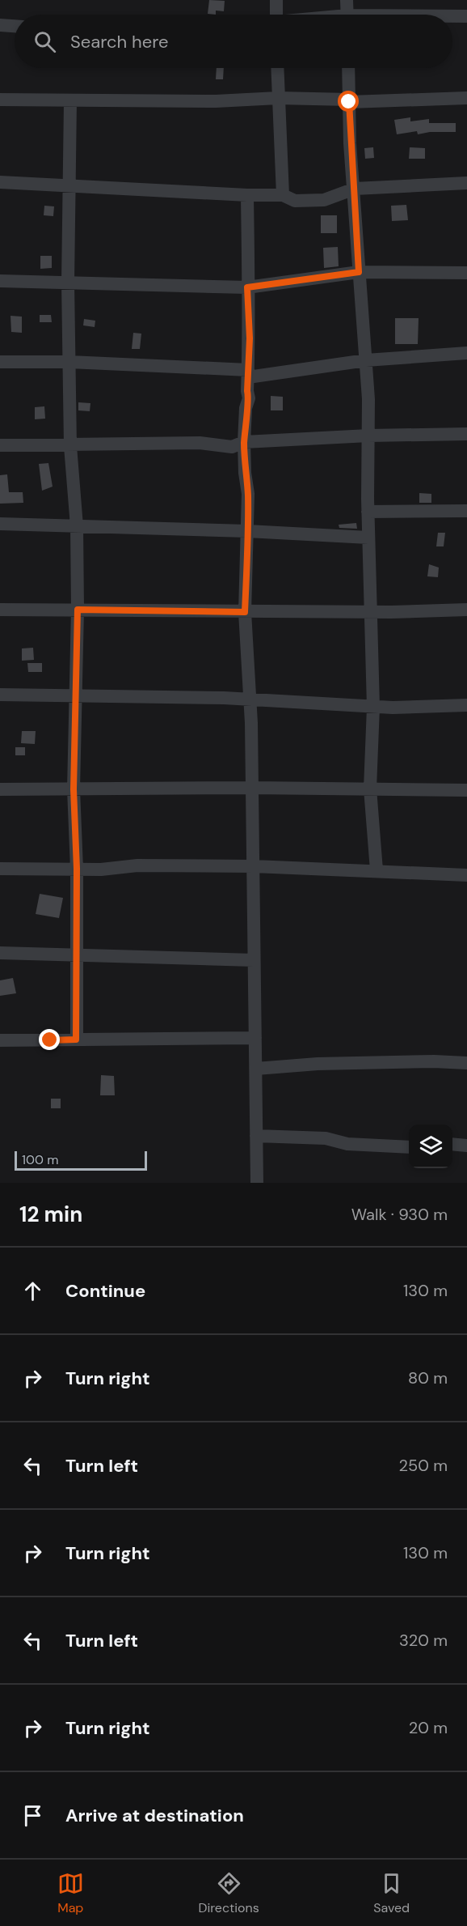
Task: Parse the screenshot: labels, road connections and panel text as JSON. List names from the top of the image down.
{
  "scale_bar": "100 m",
  "page": {
    "search": "Search here",
    "scale": "100 m",
    "heading": ["12 min", "Walk · 930 m"],
    "list": [
      ["Continue", "130 m"],
      ["Turn right", "80 m"],
      ["Turn left", "250 m"],
      ["Turn right", "130 m"],
      ["Turn left", "320 m"],
      ["Turn right", "20 m"],
      "Arrive at destination"
    ],
    "nav": ["Map", "Directions", "Saved"]
  }
}
